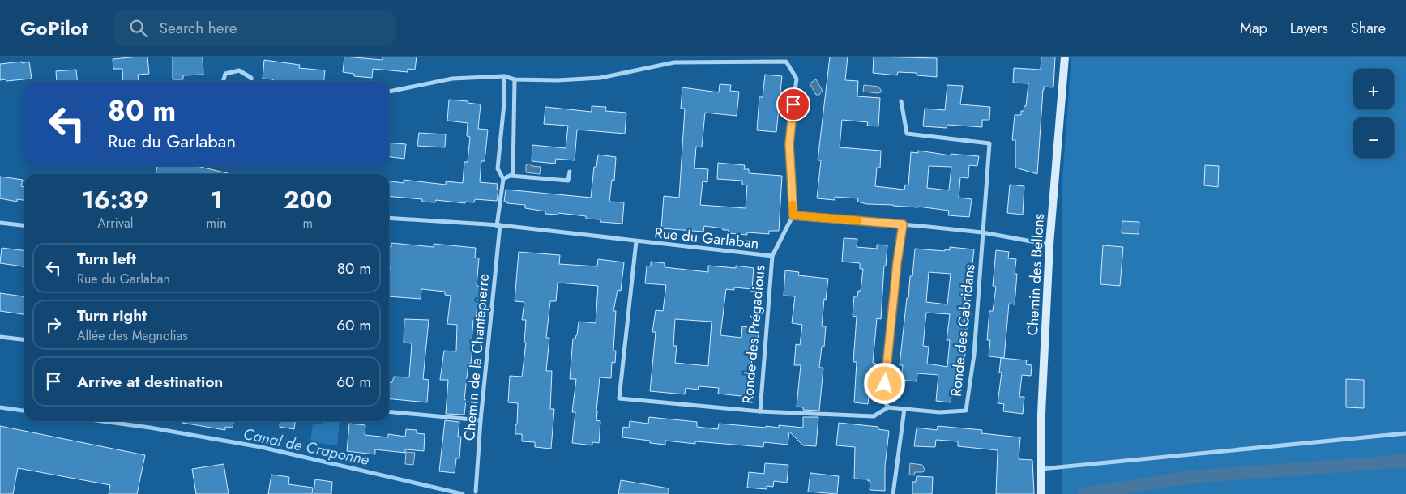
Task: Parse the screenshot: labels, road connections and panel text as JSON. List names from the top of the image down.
{
  "streets": {
    "main road": ["Chemin des Bellons"],
    "street": [
      "Rue du Garlaban",
      "Ronde des Cabridans",
      "Ronde des Prégadious",
      "Chemin de la Chantepierre"
    ]
  },
  "crossings": [
    ["Rue du Garlaban", "Ronde des Prégadious"],
    ["Rue du Garlaban", "Chemin de la Chantepierre"]
  ],
  "water": ["Canal de Craponne"],
  "page": {
    "header": "GoPilot",
    "search": "Search here",
    "nav": ["Map", "Layers", "Share"],
    "map_buttons": ["+", "−"],
    "turn": ["80 m", "Rue du Garlaban"],
    "eta": [
      "16:39",
      "Arrival",
      "1",
      "min",
      "200",
      "m"
    ],
    "list": [
      {
        "name": "Turn left",
        "note": "Rue du Garlaban",
        "value": "80 m"
      },
      {
        "name": "Turn right",
        "note": "Allée des Magnolias",
        "value": "60 m"
      },
      {
        "name": "Arrive at destination",
        "value": "60 m"
      }
    ]
  }
}
